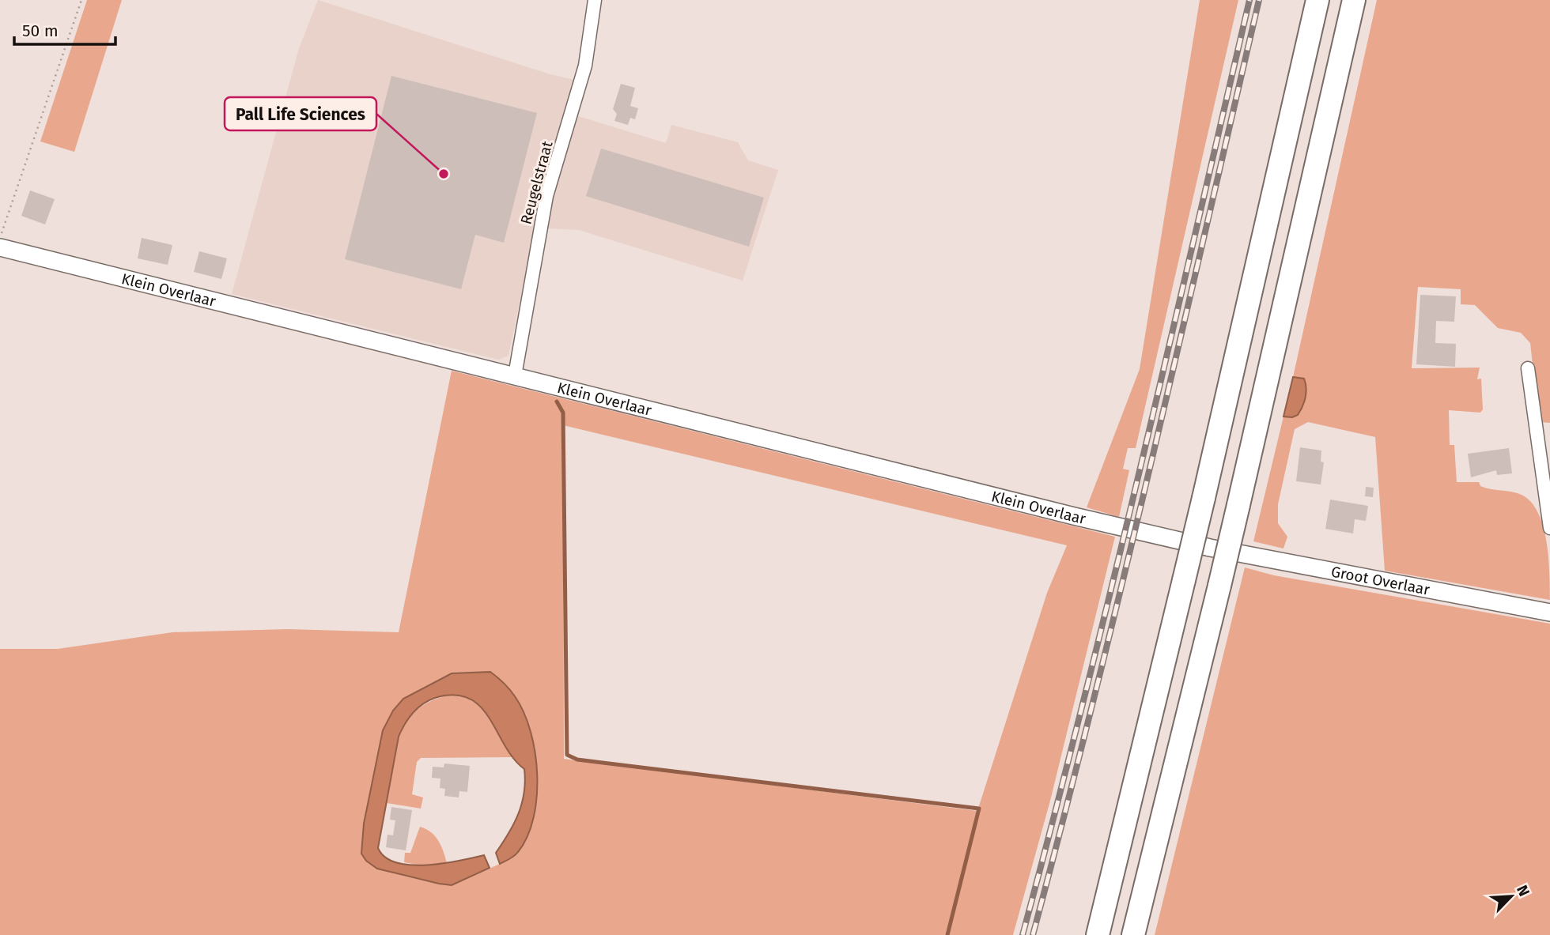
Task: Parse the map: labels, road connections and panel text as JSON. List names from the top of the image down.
{
  "streets": {
    "main road": ["Klein Overlaar", "Groot Overlaar"],
    "street": ["Reugelstraat"]
  },
  "crossings": [
    ["Reugelstraat", "Klein Overlaar"],
    ["Klein Overlaar", "Groot Overlaar"]
  ],
  "places": ["Pall Life Sciences"],
  "scale_bar": "50 m",
  "north": "top right"
}
